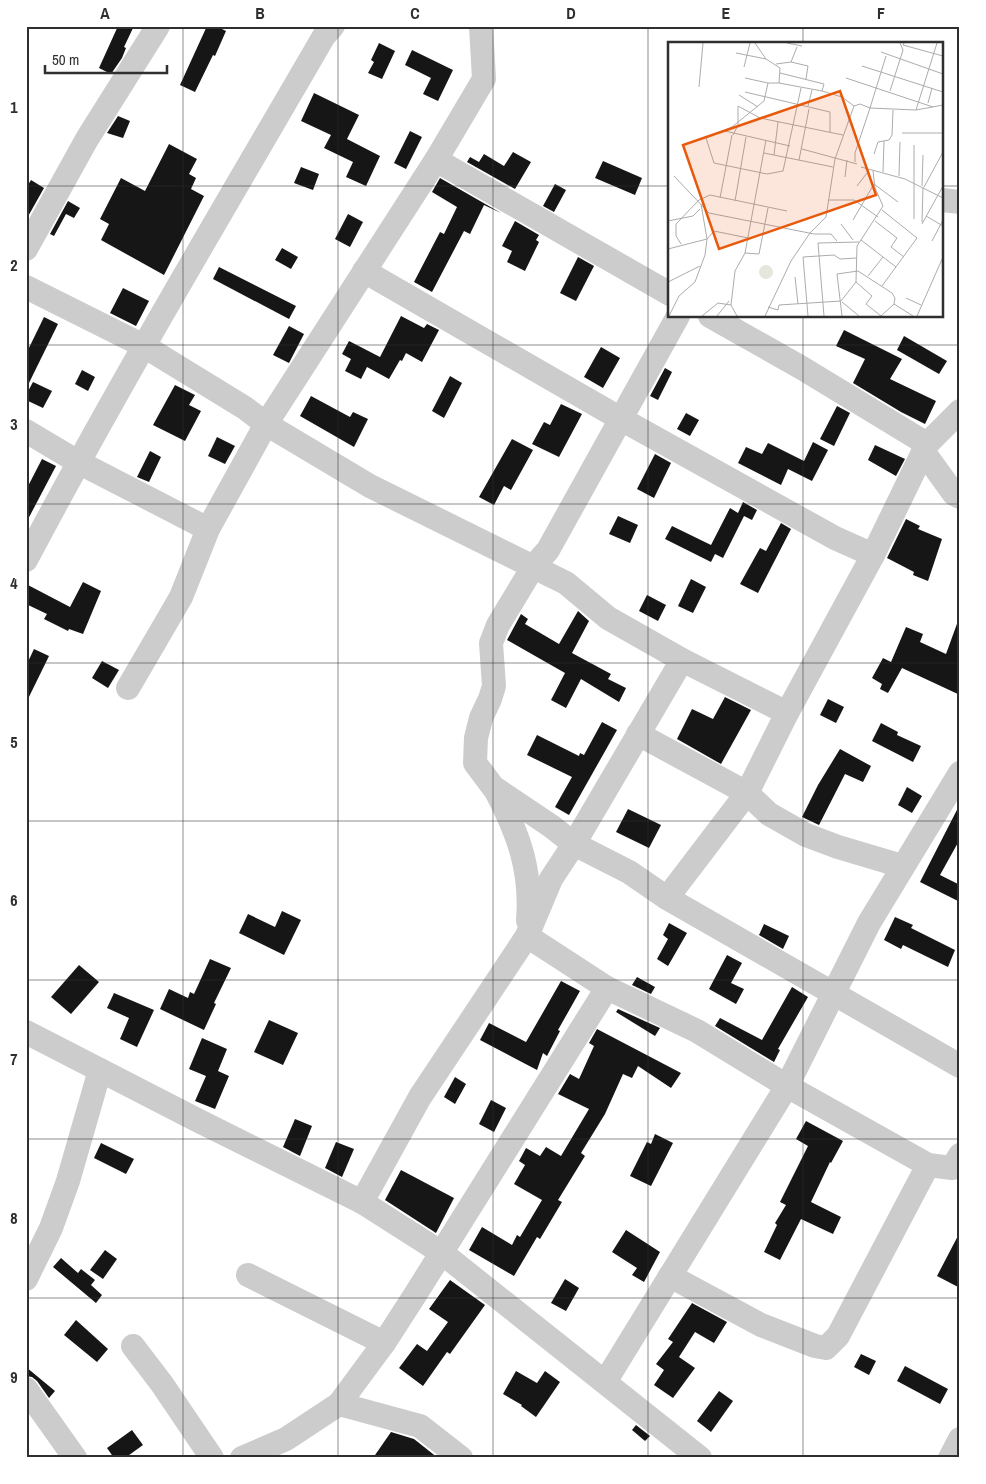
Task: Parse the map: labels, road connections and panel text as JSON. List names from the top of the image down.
{
  "scale_bar": "50 m",
  "grid": {
    "columns": [
      "A",
      "B",
      "C",
      "D",
      "E",
      "F"
    ],
    "rows": [
      "1",
      "2",
      "3",
      "4",
      "5",
      "6",
      "7",
      "8",
      "9"
    ]
  }
}
